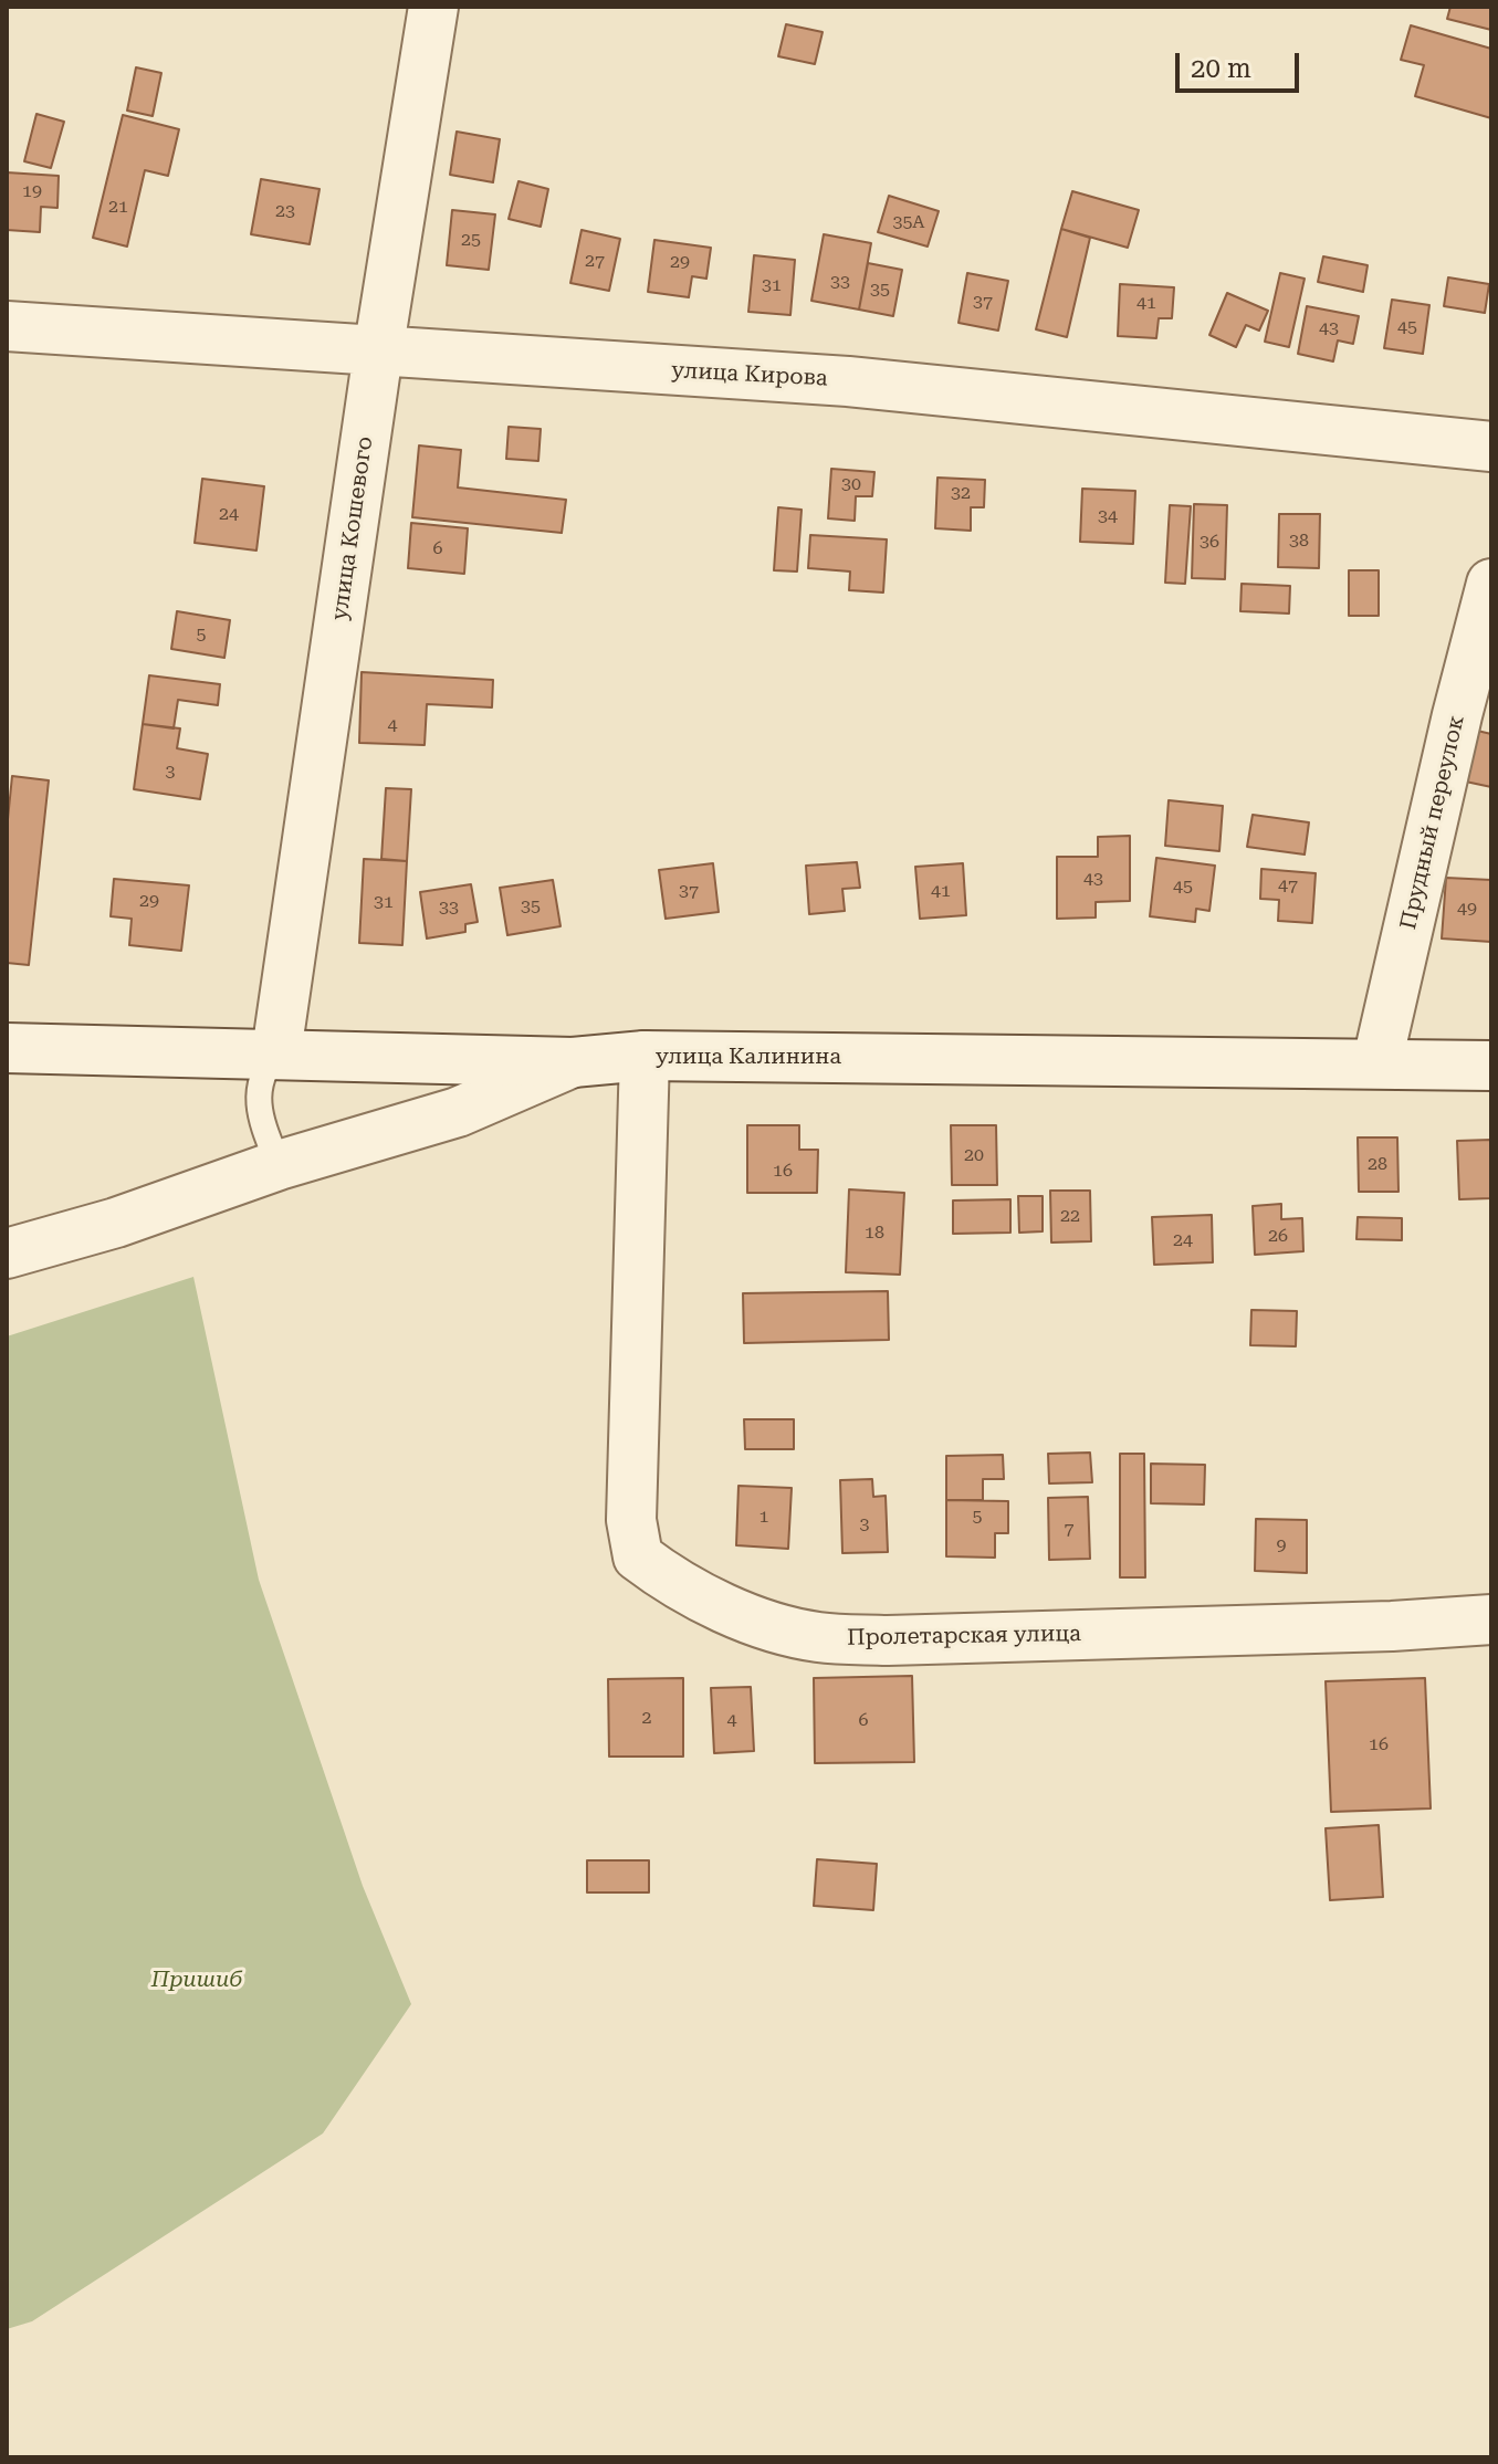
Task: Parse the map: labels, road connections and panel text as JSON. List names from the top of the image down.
{
  "streets": {
    "street": [
      "улица Кирова",
      "улица Кошевого",
      "Прудный переулок",
      "улица Калинина",
      "Пролетарская улица"
    ]
  },
  "crossings": [
    ["улица Кирова", "улица Кошевого"],
    ["улица Кошевого", "улица Калинина"],
    ["Прудный переулок", "улица Калинина"],
    ["улица Калинина", "Пролетарская улица"]
  ],
  "parks": ["Пришиб"],
  "house_numbers": [
    "19",
    "21",
    "23",
    "35А",
    "25",
    "27",
    "29",
    "33",
    "31",
    "35",
    "37",
    "41",
    "45",
    "43",
    "30",
    "32",
    "24",
    "34",
    "38",
    "36",
    "6",
    "5",
    "4",
    "3",
    "43",
    "47",
    "45",
    "37",
    "41",
    "29",
    "31",
    "35",
    "33",
    "49",
    "20",
    "28",
    "16",
    "22",
    "18",
    "26",
    "24",
    "1",
    "5",
    "3",
    "7",
    "9",
    "2",
    "4",
    "6",
    "16"
  ],
  "scale_bar": "20 m"
}
